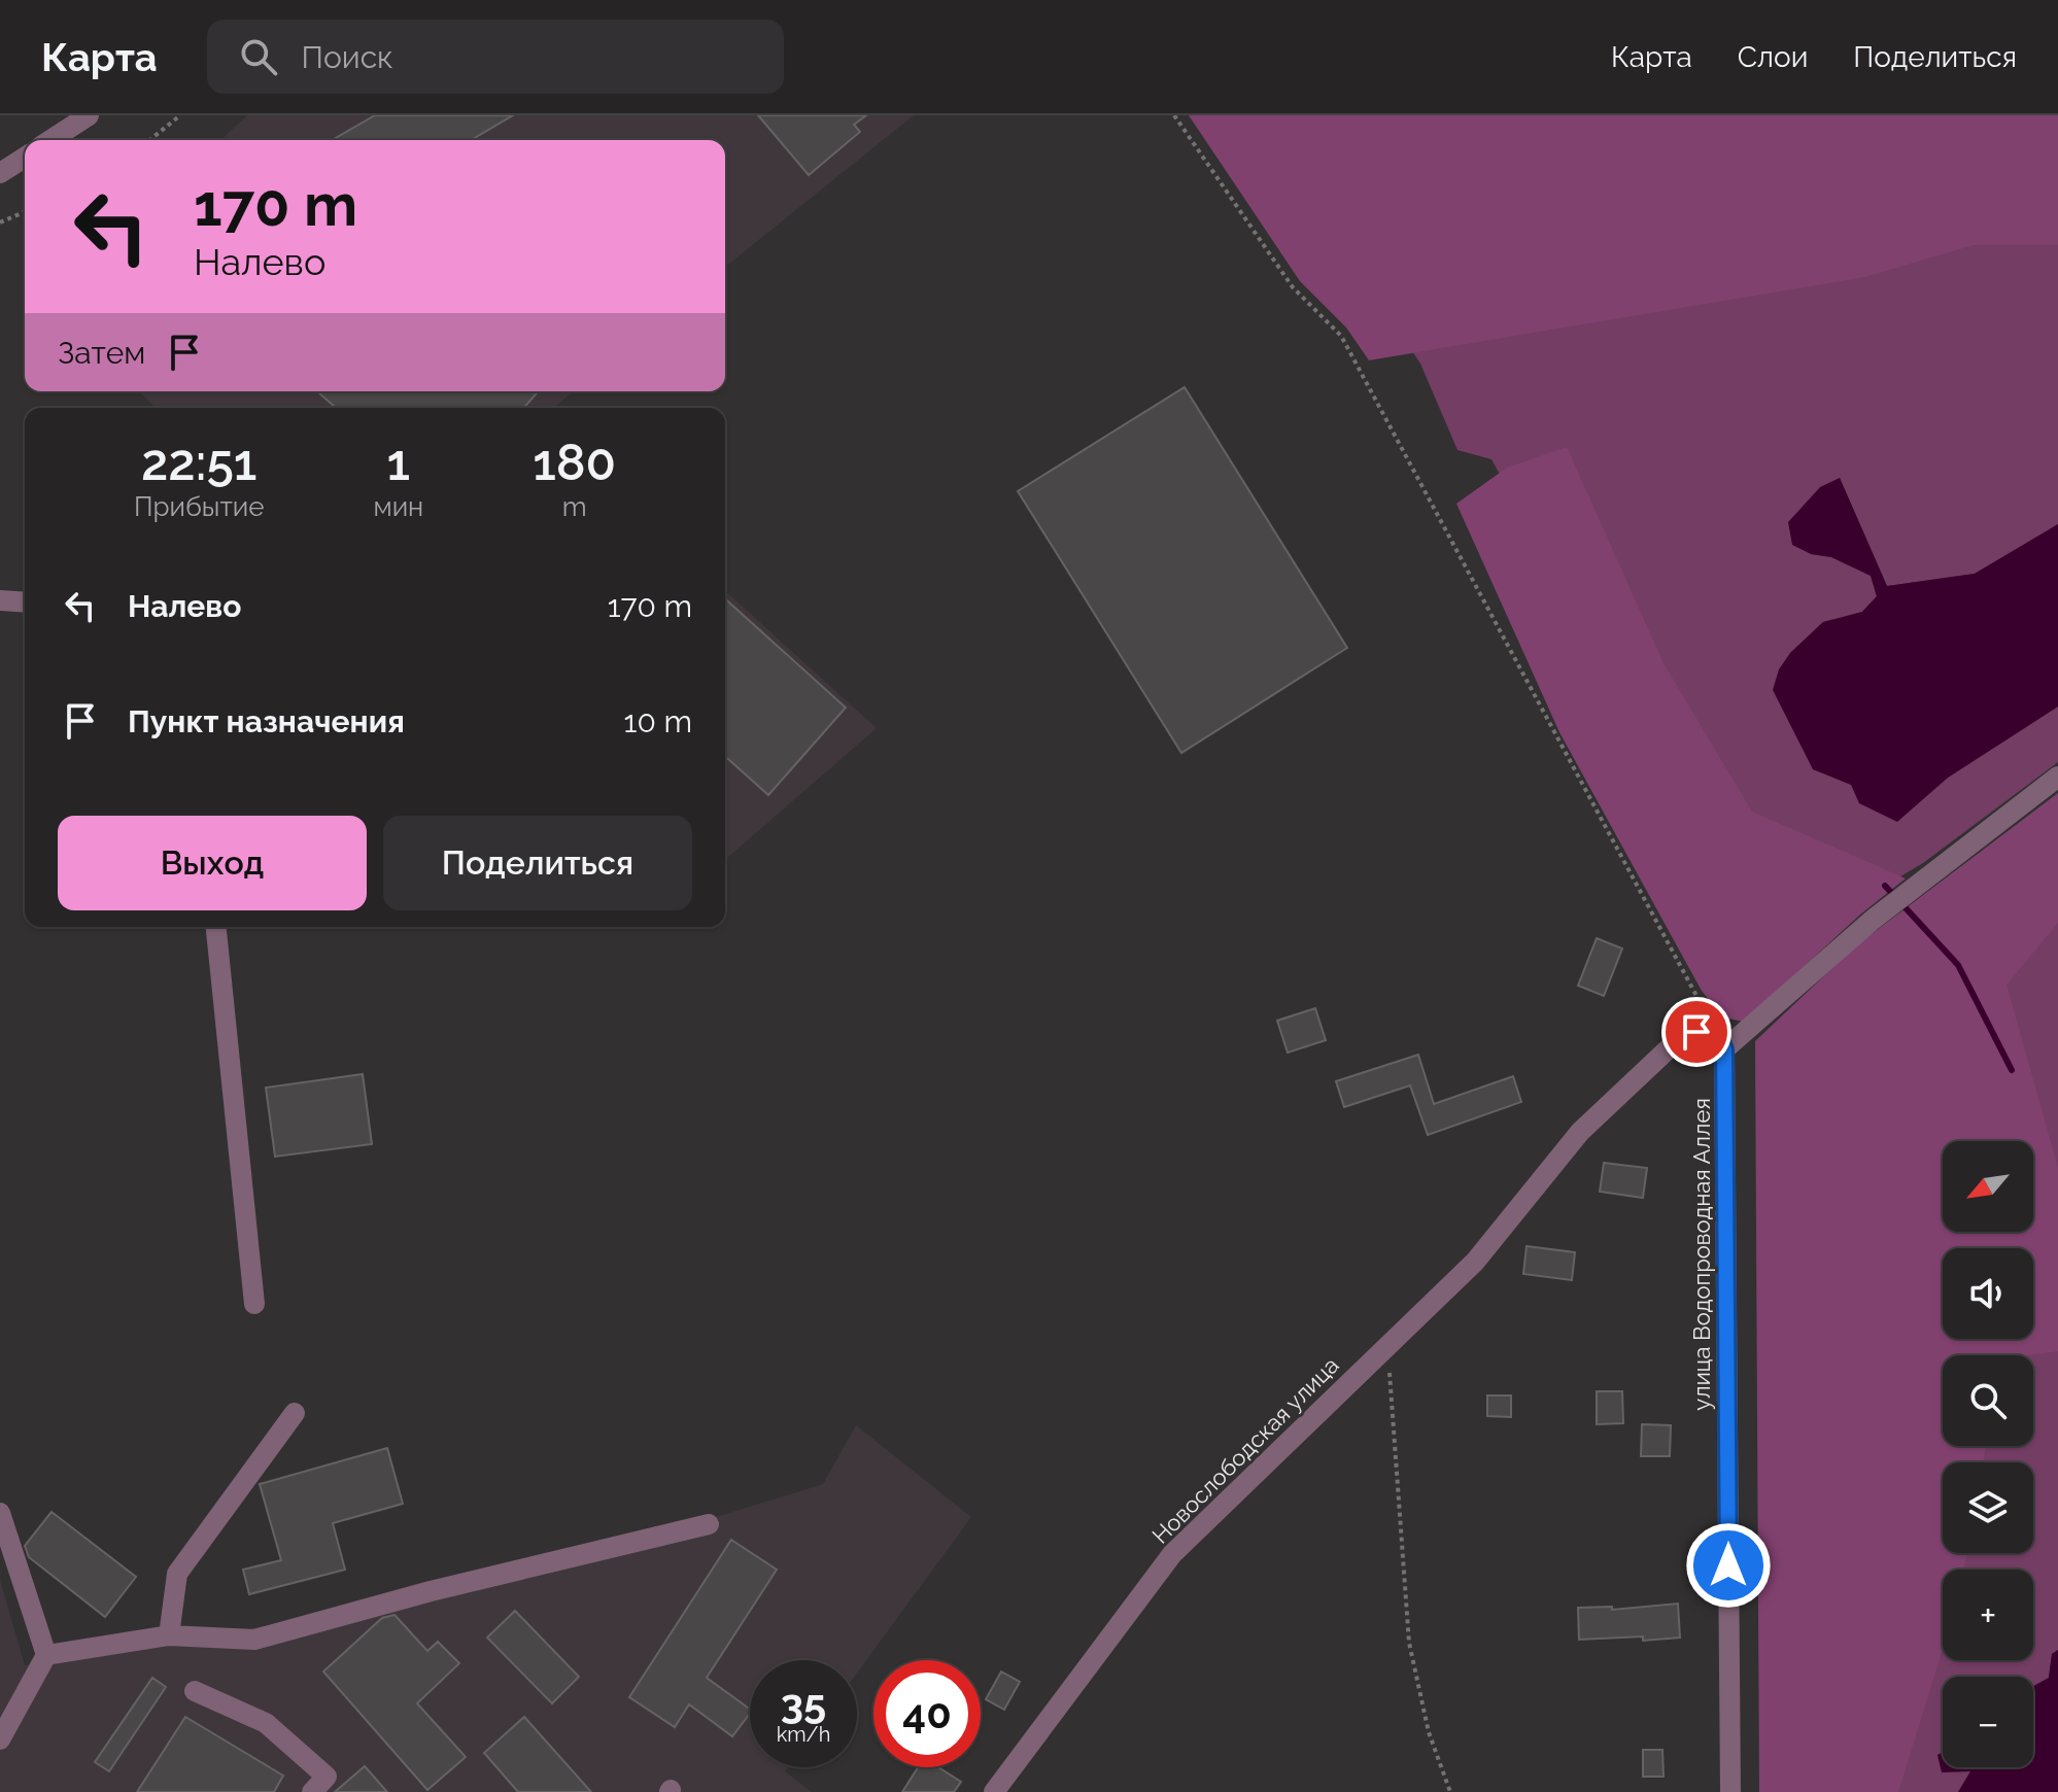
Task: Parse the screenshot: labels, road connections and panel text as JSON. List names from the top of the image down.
{
  "streets": {
    "street": ["улица Водопроводная Аллея", "Новослободская улица"]
  },
  "north": "bottom left",
  "page": {
    "header": "Карта",
    "search": "Поиск",
    "nav": ["Карта", "Слои", "Поделиться"],
    "turn": ["170 m", "Налево"],
    "then": "Затем",
    "eta": [
      "22:51",
      "Прибытие",
      "1",
      "мин",
      "180",
      "m"
    ],
    "list": [
      {
        "name": "Налево",
        "value": "170 m"
      },
      {
        "name": "Пункт назначения",
        "value": "10 m"
      }
    ],
    "buttons": ["Выход", "Поделиться"],
    "map_buttons": ["+", "−"],
    "speed": "35 km/h",
    "limit": "40"
  }
}
